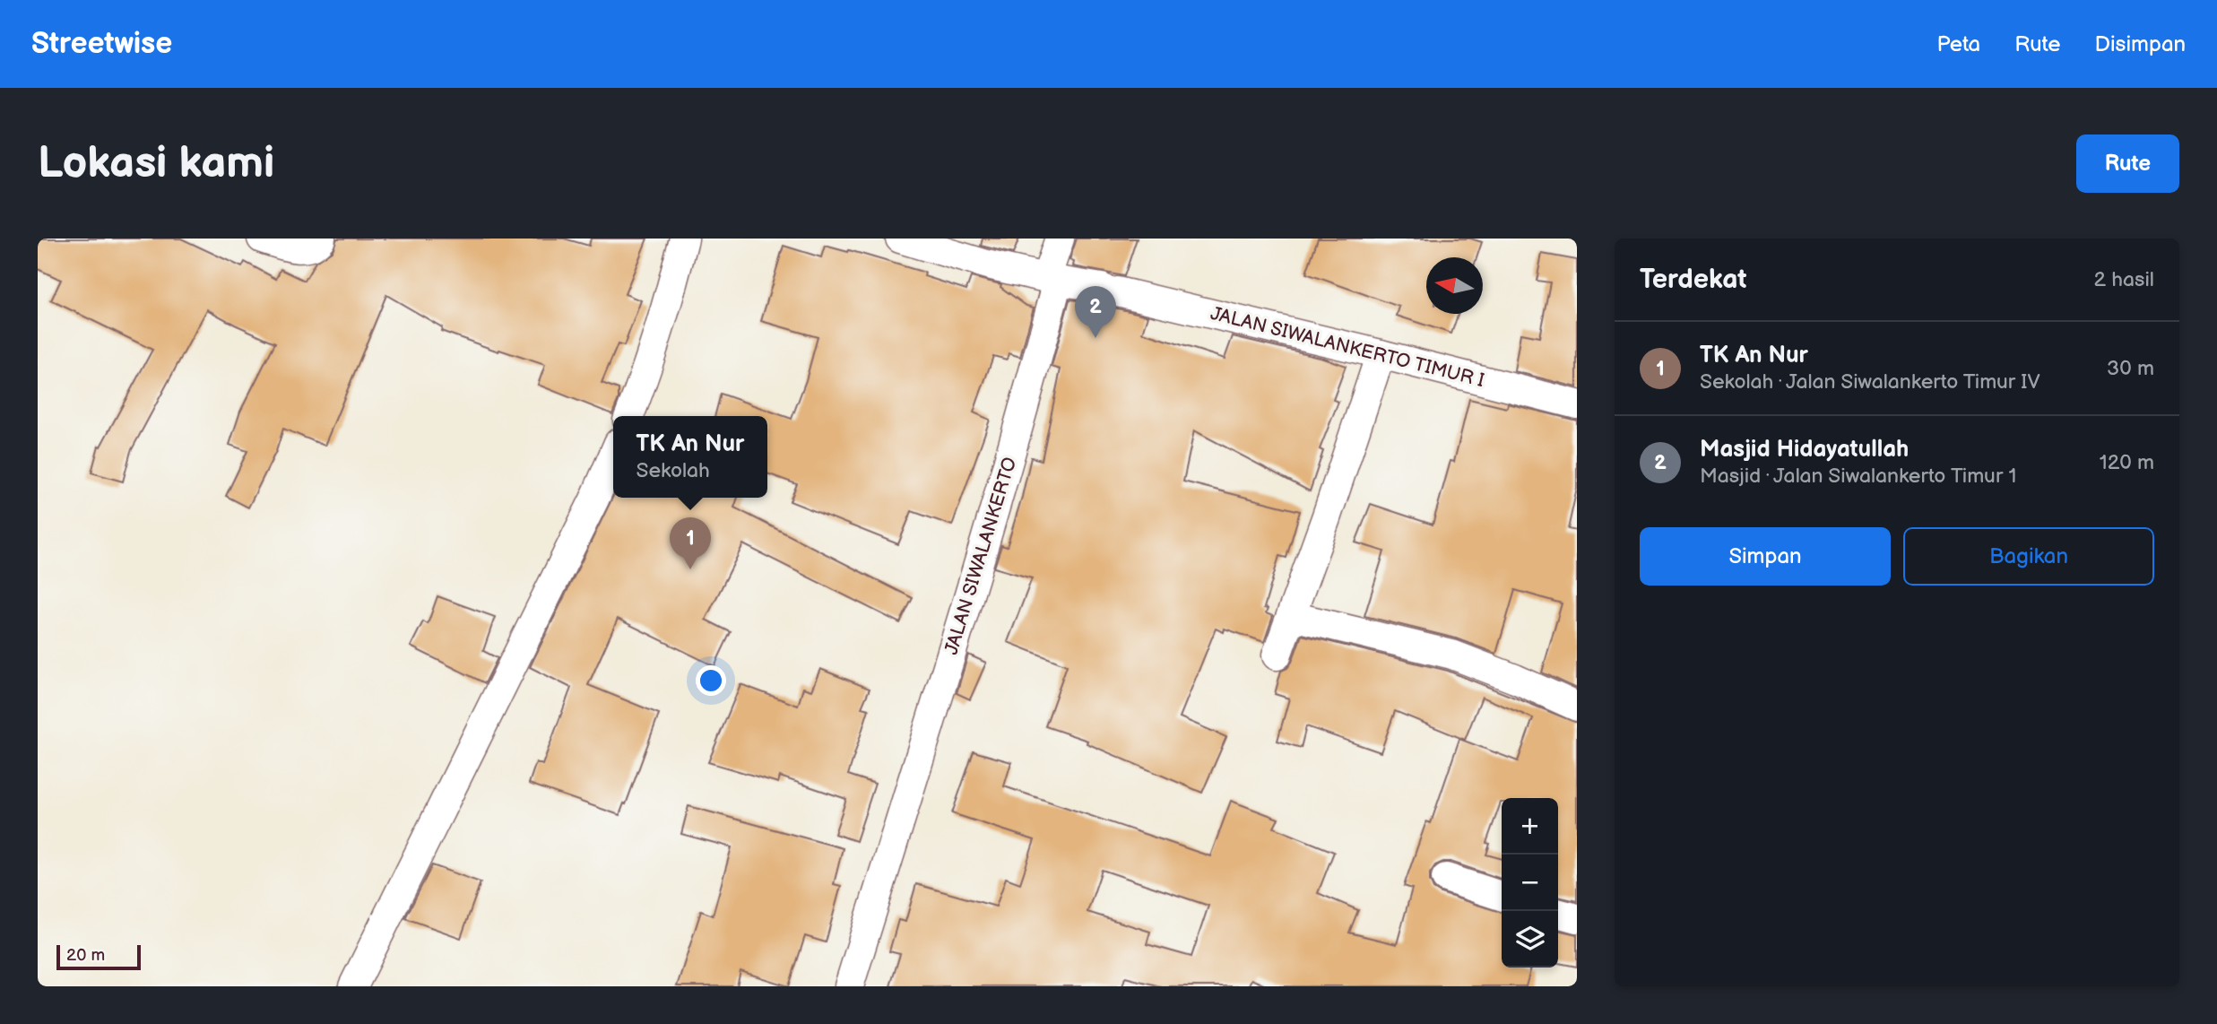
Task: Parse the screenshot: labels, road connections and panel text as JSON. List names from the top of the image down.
{
  "streets": {
    "street": ["JALAN SIWALANKERTO TIMUR I", "JALAN SIWALANKERTO"]
  },
  "crossings": [
    ["JALAN SIWALANKERTO TIMUR I", "JALAN SIWALANKERTO"]
  ],
  "scale_bar": "20 m",
  "north": "left",
  "page": {
    "header": "Streetwise",
    "nav": ["Peta", "Rute", "Disimpan"],
    "buttons": [
      "Rute",
      ["Simpan", "Bagikan"]
    ],
    "title": "Lokasi kami",
    "heading": ["Terdekat", "2 hasil"],
    "pins": ["2", "1"],
    "list": [
      {
        "mark": "1",
        "name": "TK An Nur",
        "note": "Sekolah · Jalan Siwalankerto Timur IV",
        "value": "30 m"
      },
      {
        "mark": "2",
        "name": "Masjid Hidayatullah",
        "note": "Masjid · Jalan Siwalankerto Timur 1",
        "value": "120 m"
      }
    ],
    "popup": ["TK An Nur", "Sekolah"],
    "map_buttons": ["+", "−"],
    "scale": "20 m"
  }
}
